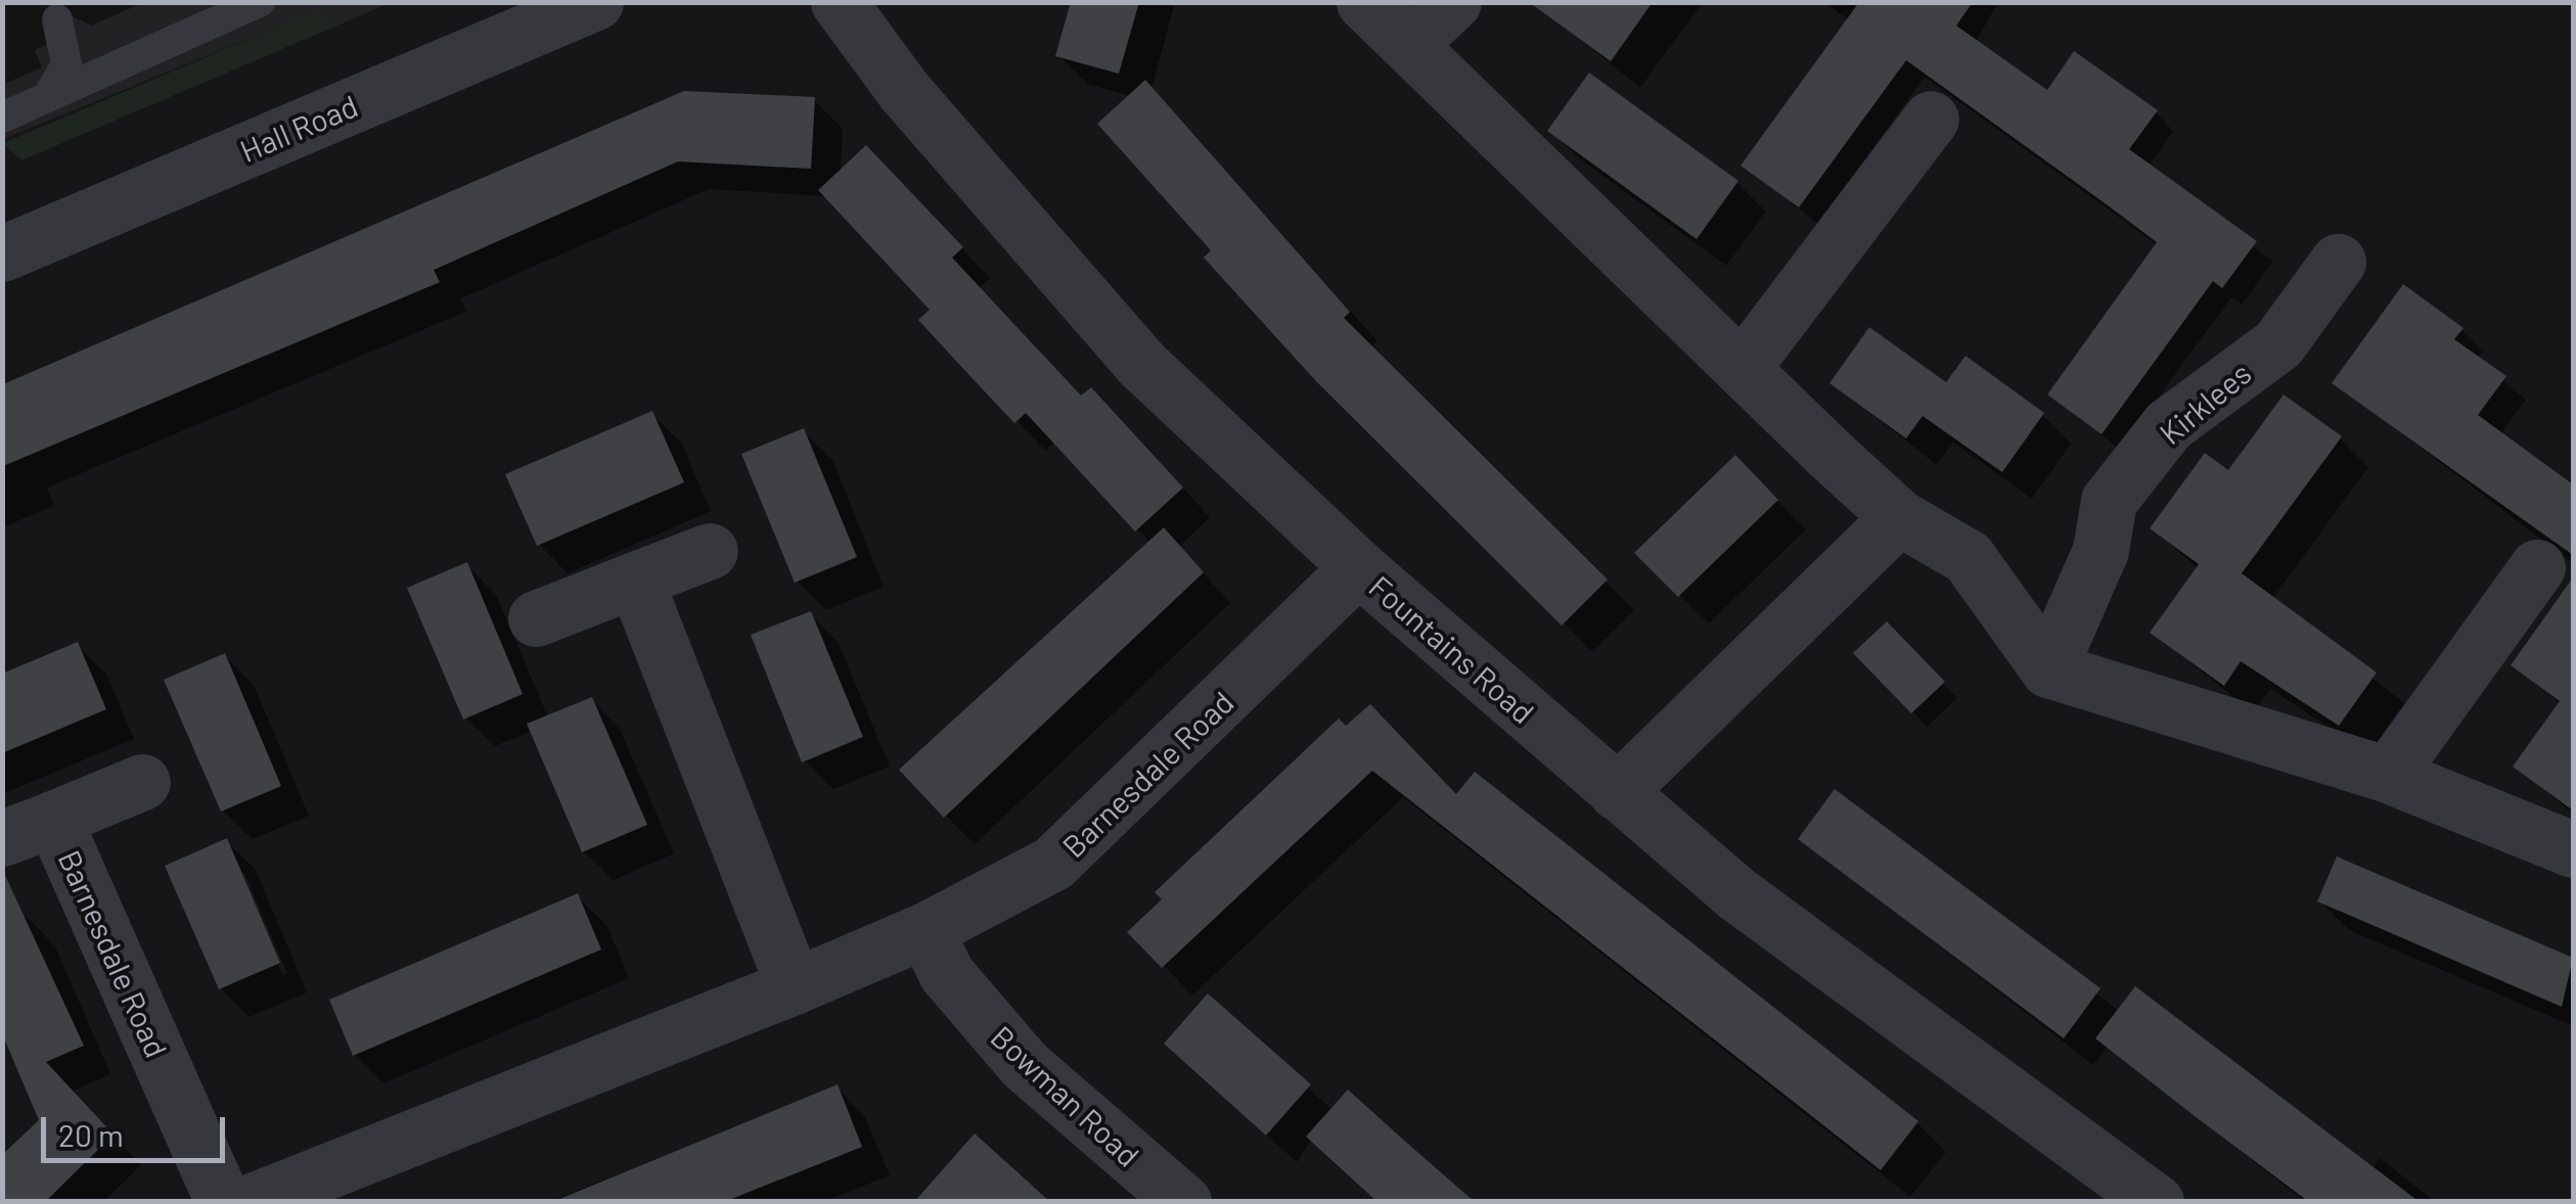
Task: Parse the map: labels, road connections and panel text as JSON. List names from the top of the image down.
{
  "streets": {
    "street": [
      "Hall Road",
      "Kirklees",
      "Fountains Road",
      "Barnesdale Road",
      "Bowman Road"
    ]
  },
  "crossings": [
    ["Fountains Road", "Barnesdale Road"],
    ["Barnesdale Road", "Bowman Road"]
  ],
  "scale_bar": "20 m"
}
